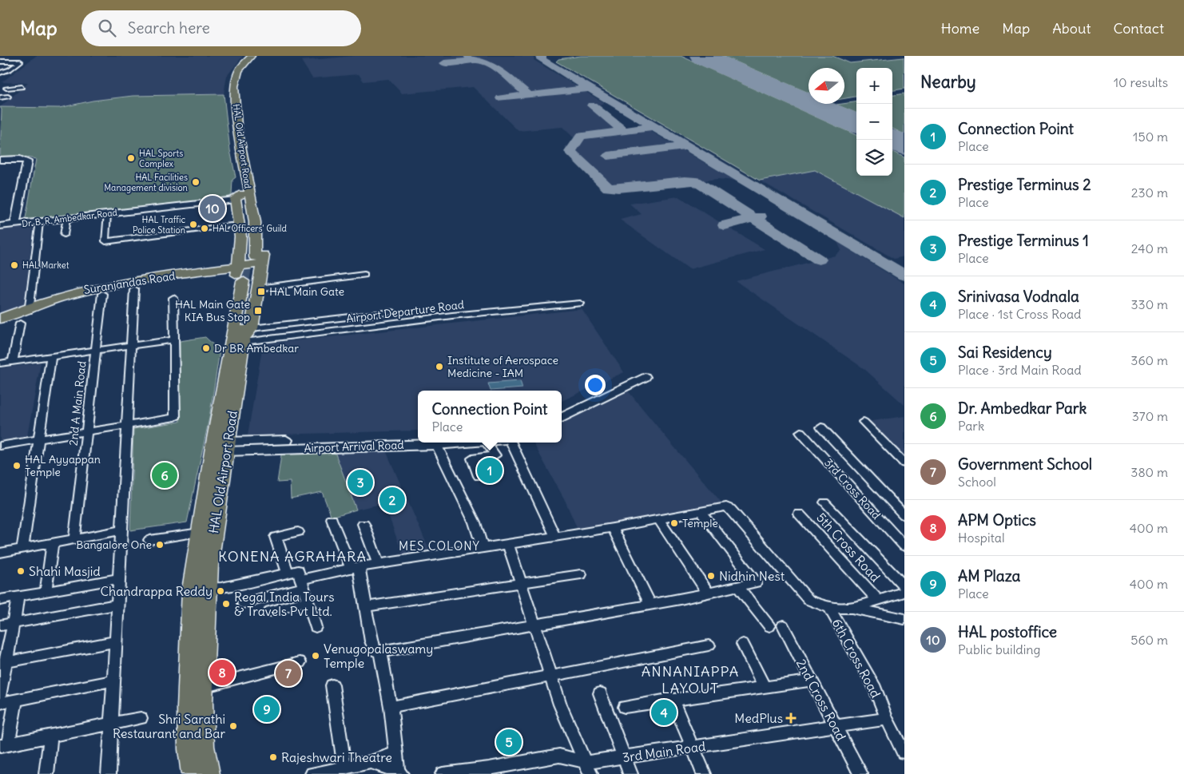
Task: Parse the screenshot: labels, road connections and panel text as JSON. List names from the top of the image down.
{
  "streets": {
    "main road": ["HAL Old Airport Road", "Suranjandas Road"],
    "street": [
      "Dr. B. R. Ambedkar Road",
      "Airport Departure Road",
      "2nd A Main Road",
      "Airport Arrival Road",
      "3rd Cross Road",
      "5th Cross Road",
      "6th Cross Road",
      "2nd Cross Road",
      "3rd Main Road"
    ]
  },
  "crossings": [
    ["HAL Old Airport Road", "Dr. B. R. Ambedkar Road"],
    ["HAL Old Airport Road", "Airport Departure Road"],
    ["HAL Old Airport Road", "Airport Arrival Road"],
    ["6th Cross Road", "3rd Main Road"],
    ["2nd Cross Road", "3rd Main Road"]
  ],
  "districts": ["MES COLONY", "KONENA AGRAHARA", "ANNANIAPPA LAYOUT"],
  "places": {
    "other": [
      "HAL Sports Complex",
      "HAL Facilities Management division",
      "HAL Traffic Police Station",
      "HAL Officers' Guild",
      "HAL Market",
      "Dr BR Ambedkar",
      "Institute of Aerospace Medicine - IAM",
      "HAL Ayyappan Temple",
      "Temple",
      "Bangalore One",
      "Shahi Masjid",
      "Nidhin Nest",
      "Chandrappa Reddy",
      "Regal India Tours & Travels Pvt Ltd.",
      "Venugopalaswamy Temple",
      "Shri Sarathi Restaurant and Bar",
      "Rajeshwari Theatre"
    ],
    "transit": ["HAL Main Gate", "HAL Main Gate KIA Bus Stop"],
    "health": ["MedPlus"]
  },
  "north": "left",
  "page": {
    "header": "Map",
    "search": "Search here",
    "nav": [
      "Home",
      "Map",
      "About",
      "Contact"
    ],
    "heading": ["Nearby", "10 results"],
    "map_buttons": ["+", "−"],
    "list": [
      {
        "mark": "1",
        "name": "Connection Point",
        "note": "Place",
        "value": "150 m"
      },
      {
        "mark": "2",
        "name": "Prestige Terminus 2",
        "note": "Place",
        "value": "230 m"
      },
      {
        "mark": "3",
        "name": "Prestige Terminus 1",
        "note": "Place",
        "value": "240 m"
      },
      {
        "mark": "4",
        "name": "Srinivasa Vodnala",
        "note": "Place · 1st Cross Road",
        "value": "330 m"
      },
      {
        "mark": "5",
        "name": "Sai Residency",
        "note": "Place · 3rd Main Road",
        "value": "360 m"
      },
      {
        "mark": "6",
        "name": "Dr. Ambedkar Park",
        "note": "Park",
        "value": "370 m"
      },
      {
        "mark": "7",
        "name": "Government School",
        "note": "School",
        "value": "380 m"
      },
      {
        "mark": "8",
        "name": "APM Optics",
        "note": "Hospital",
        "value": "400 m"
      },
      {
        "mark": "9",
        "name": "AM Plaza",
        "note": "Place",
        "value": "400 m"
      },
      {
        "mark": "10",
        "name": "HAL postoffice",
        "note": "Public building",
        "value": "560 m"
      }
    ],
    "pins": [
      "10",
      "1",
      "6",
      "3",
      "2",
      "8",
      "7",
      "9",
      "4",
      "5"
    ],
    "popup": ["Connection Point", "Place"]
  }
}
